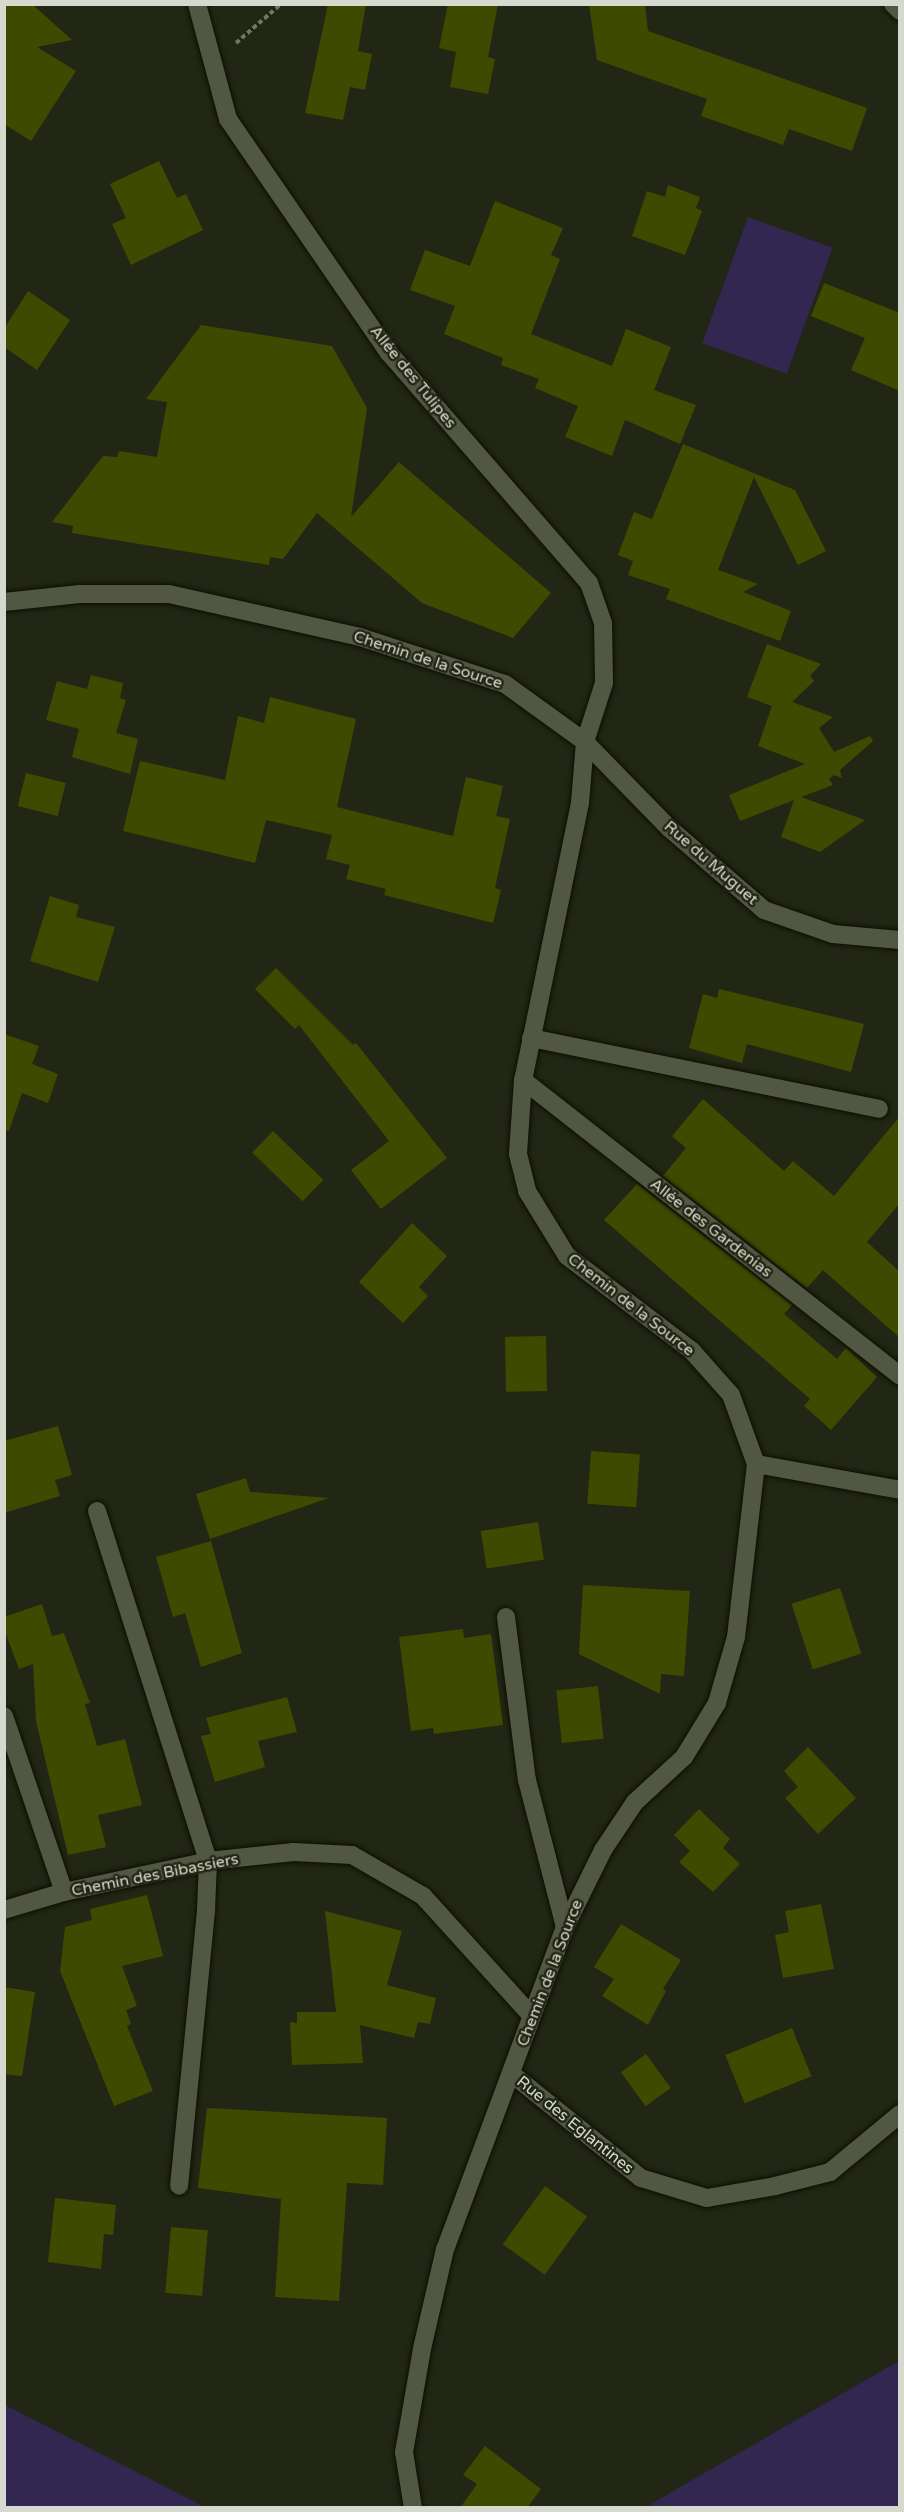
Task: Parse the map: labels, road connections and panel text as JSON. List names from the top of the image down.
{
  "streets": {
    "street": [
      "Allée des Tulipes",
      "Chemin de la Source",
      "Rue du Muguet",
      "Allée des Gardenias",
      "Chemin des Bibassiers",
      "Rue des Eglantines"
    ]
  },
  "crossings": [
    ["Allée des Tulipes", "Chemin de la Source"],
    ["Allée des Tulipes", "Rue du Muguet"],
    ["Chemin de la Source", "Rue du Muguet"],
    ["Chemin de la Source", "Allée des Gardenias"],
    ["Chemin de la Source", "Chemin des Bibassiers"],
    ["Chemin de la Source", "Rue des Eglantines"]
  ]
}
